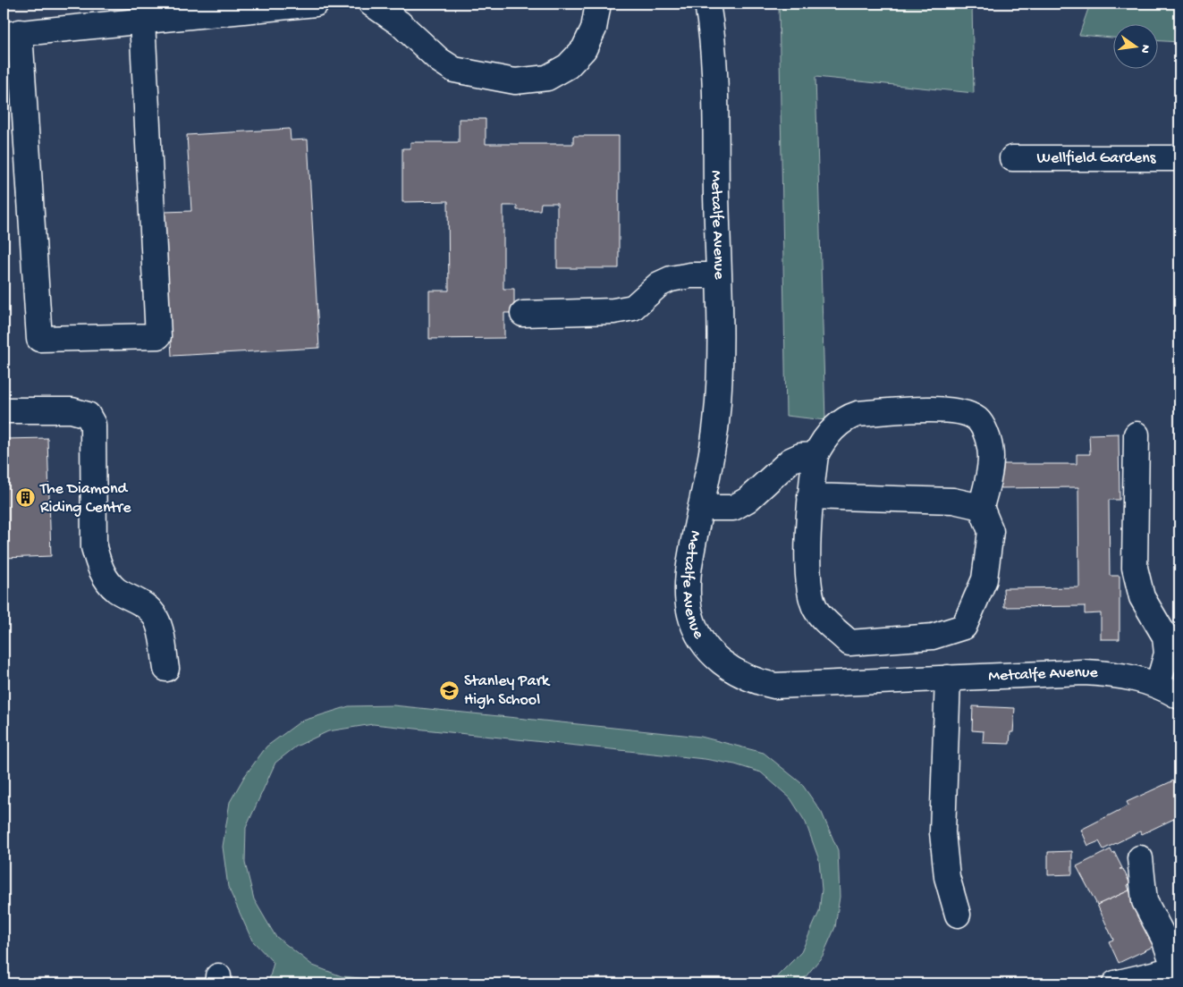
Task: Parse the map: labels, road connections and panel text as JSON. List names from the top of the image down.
{
  "streets": {
    "street": ["Wellfield Gardens", "Metcalfe Avenue"]
  },
  "places": {
    "building": ["The Diamond Riding Centre"],
    "school or university": ["Stanley Park High School"]
  },
  "north": "right"
}
